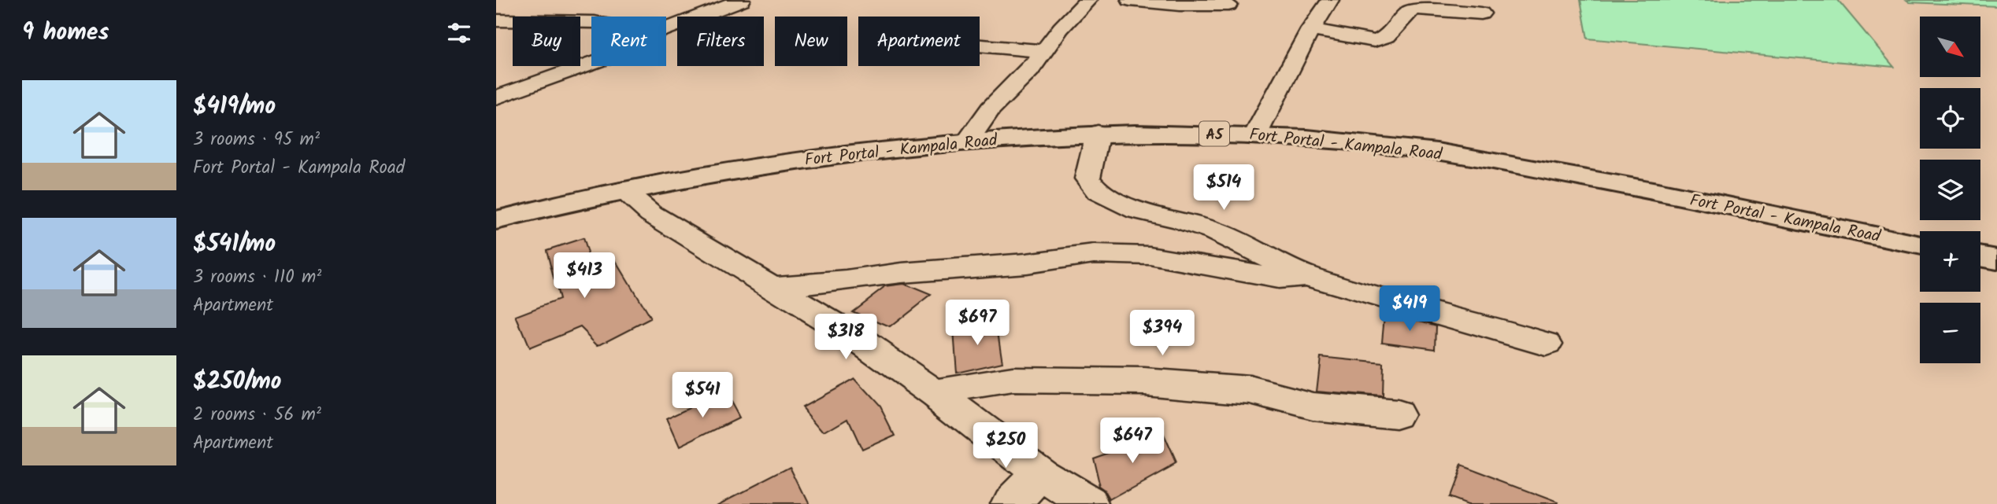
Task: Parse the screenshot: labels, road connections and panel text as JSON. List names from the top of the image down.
{
  "streets": {
    "main road": ["A5", "Fort Portal - Kampala Road"]
  },
  "north": "bottom right",
  "page": {
    "heading": "9 homes",
    "map_buttons": ["+", "−"],
    "chip": [
      "Buy",
      "Rent",
      "Filters",
      "New",
      "Apartment"
    ],
    "list": [
      {
        "name": "$419/mo",
        "note": "3 rooms · 95 m² · Fort Portal - Kampala Road"
      },
      {
        "name": "$541/mo",
        "note": "3 rooms · 110 m² · Apartment"
      },
      {
        "name": "$250/mo",
        "note": "2 rooms · 56 m² · Apartment"
      }
    ],
    "price": [
      "$514",
      "$413",
      "$419",
      "$697",
      "$394",
      "$318",
      "$541",
      "$647",
      "$250"
    ]
  }
}
